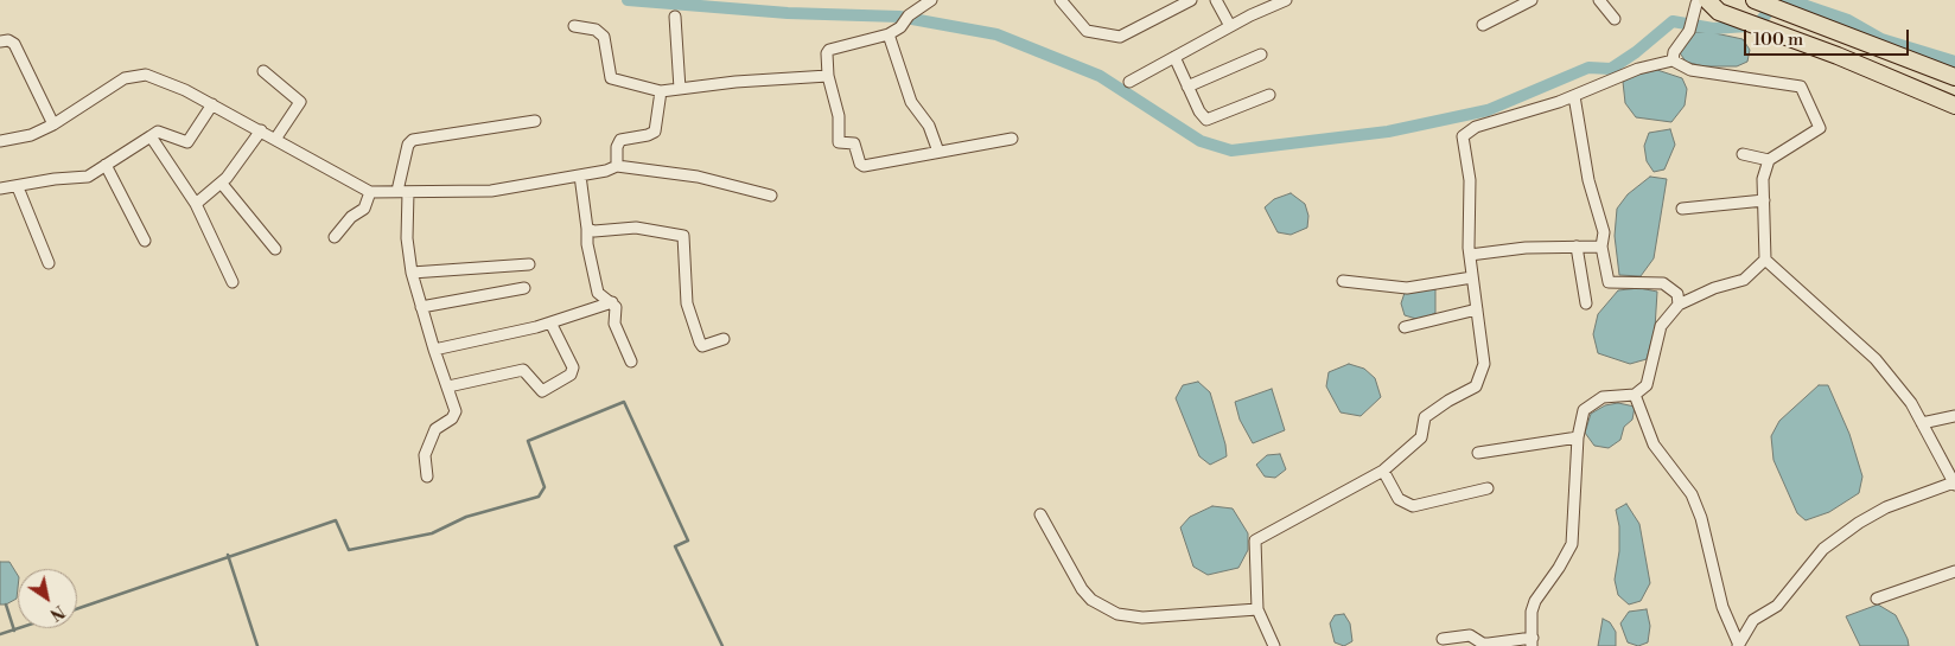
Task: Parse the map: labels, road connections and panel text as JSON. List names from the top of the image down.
{
  "scale_bar": "100 m",
  "north": "bottom right"
}
